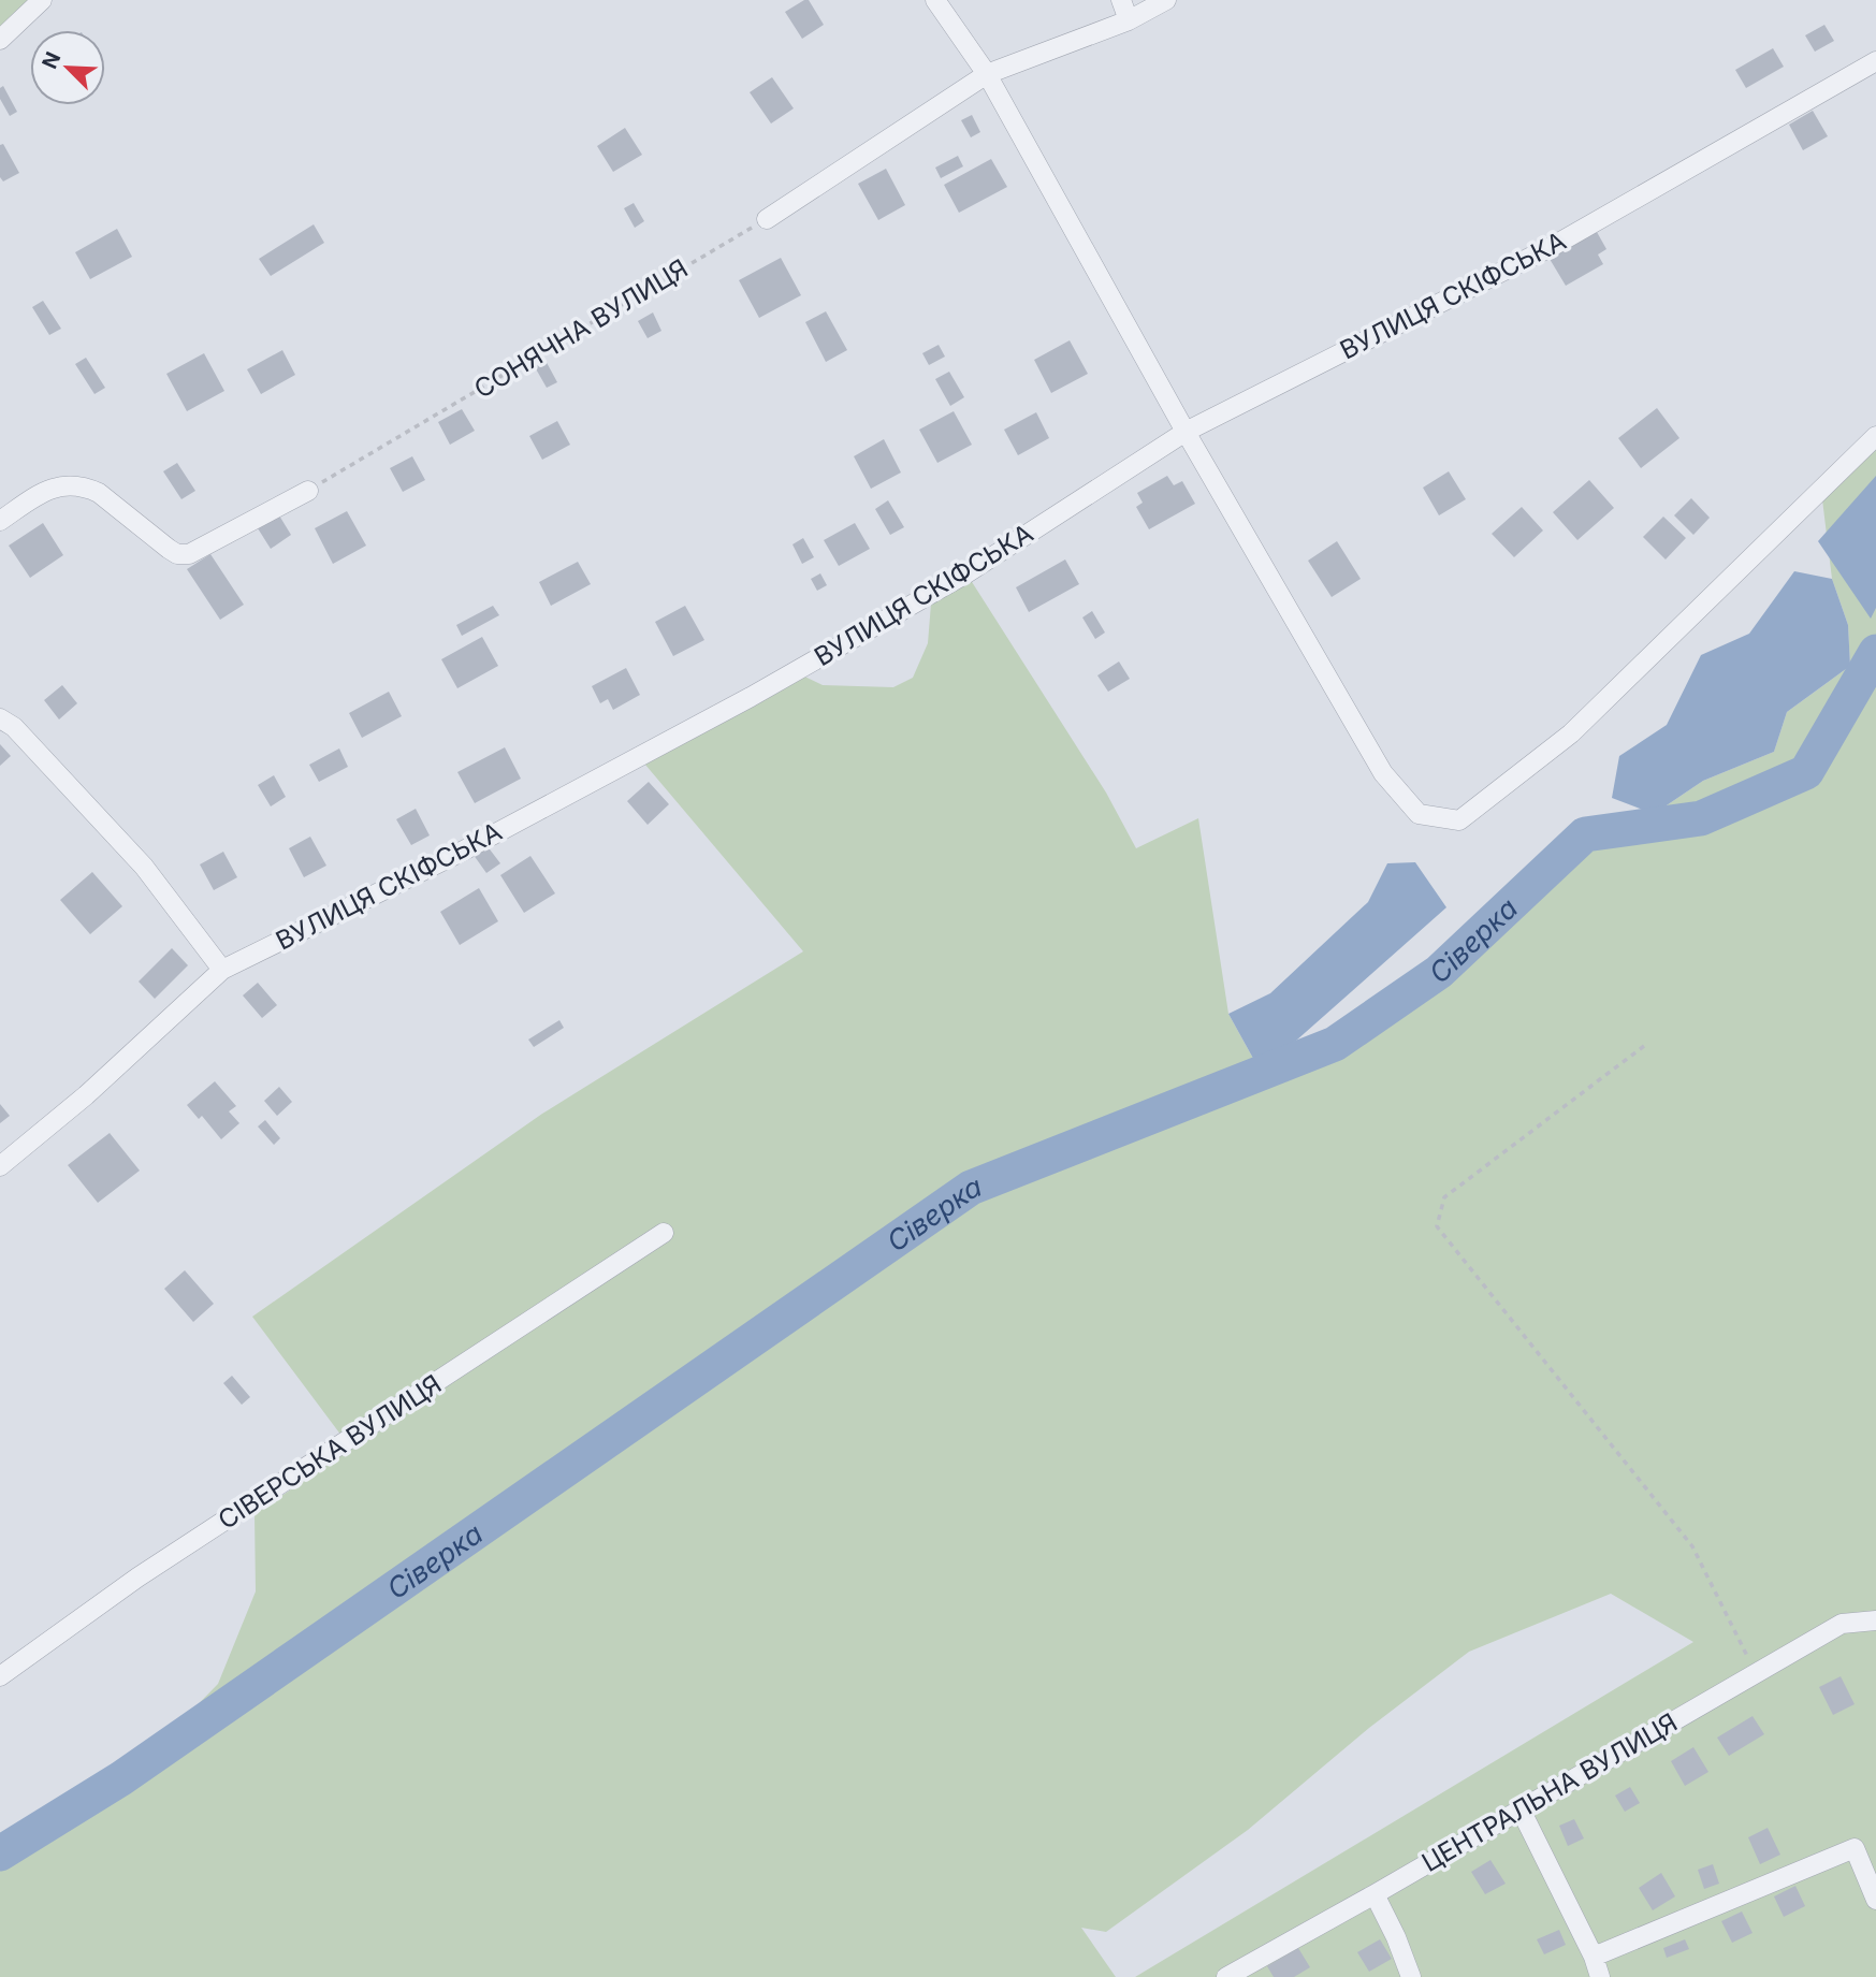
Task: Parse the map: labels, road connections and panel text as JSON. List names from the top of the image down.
{
  "streets": {
    "street": ["ВУЛИЦЯ СКІФСЬКА", "СІВЕРСЬКА ВУЛИЦЯ", "ЦЕНТРАЛЬНА ВУЛИЦЯ"],
    "path": ["СОНЯЧНА ВУЛИЦЯ"]
  },
  "water": ["Сіверка"],
  "north": "top left"
}
